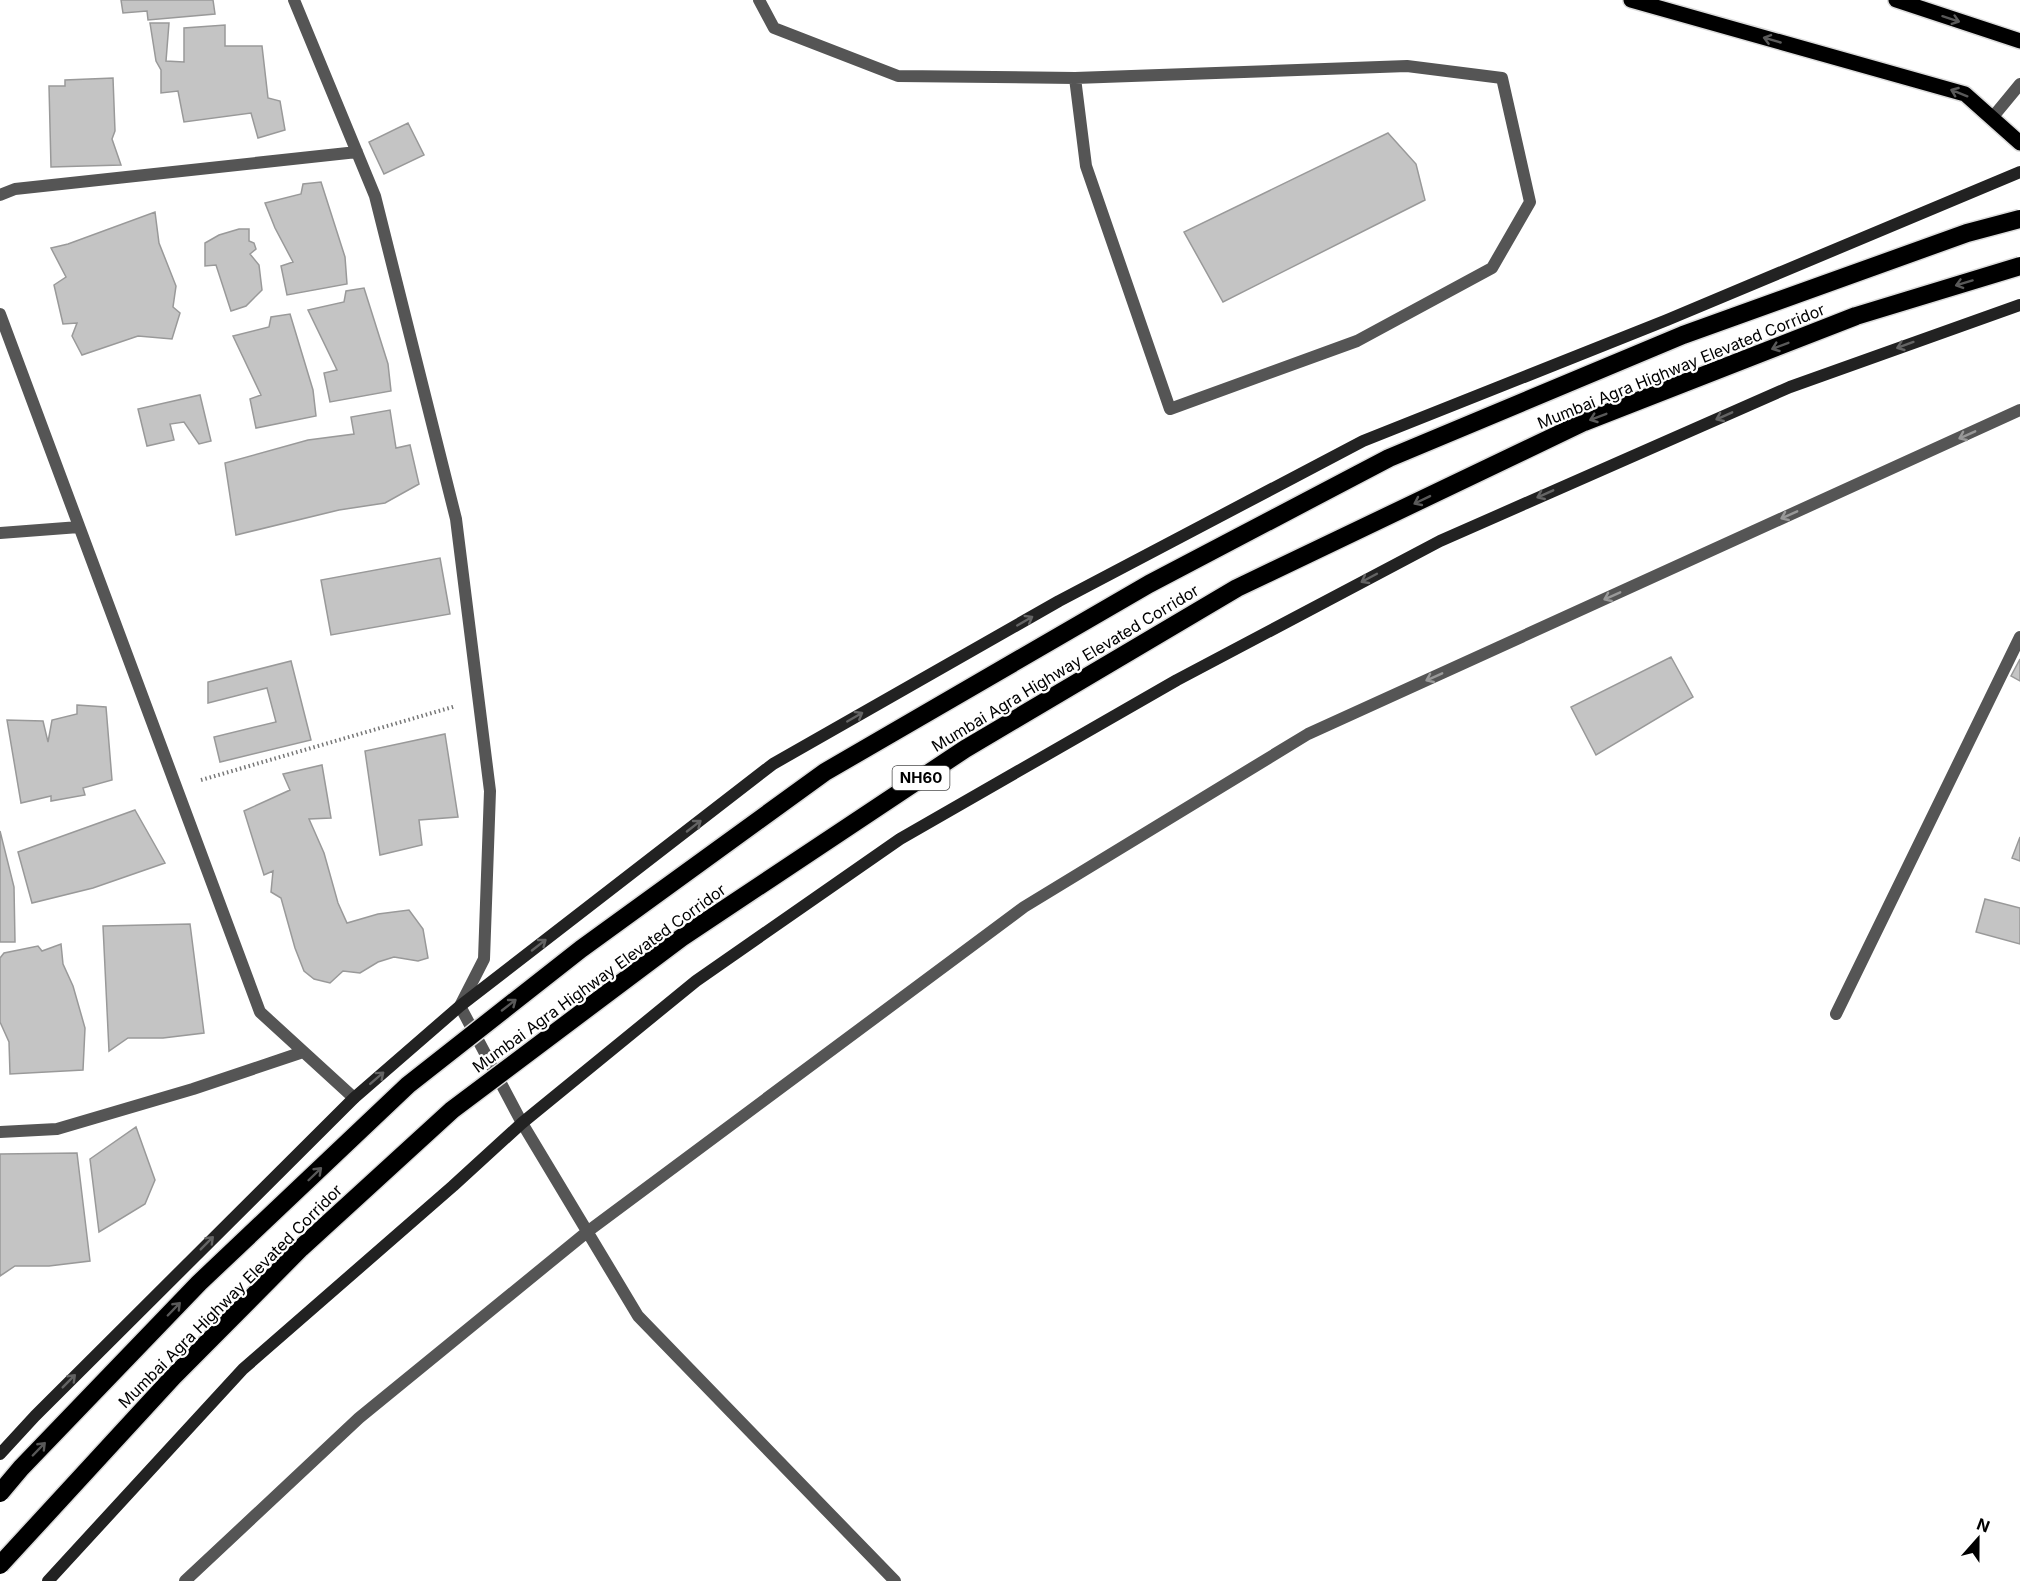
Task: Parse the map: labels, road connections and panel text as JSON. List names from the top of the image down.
{
  "streets": {
    "highway": ["Mumbai Agra Highway Elevated Corridor", "NH60"]
  },
  "north": "top"
}
